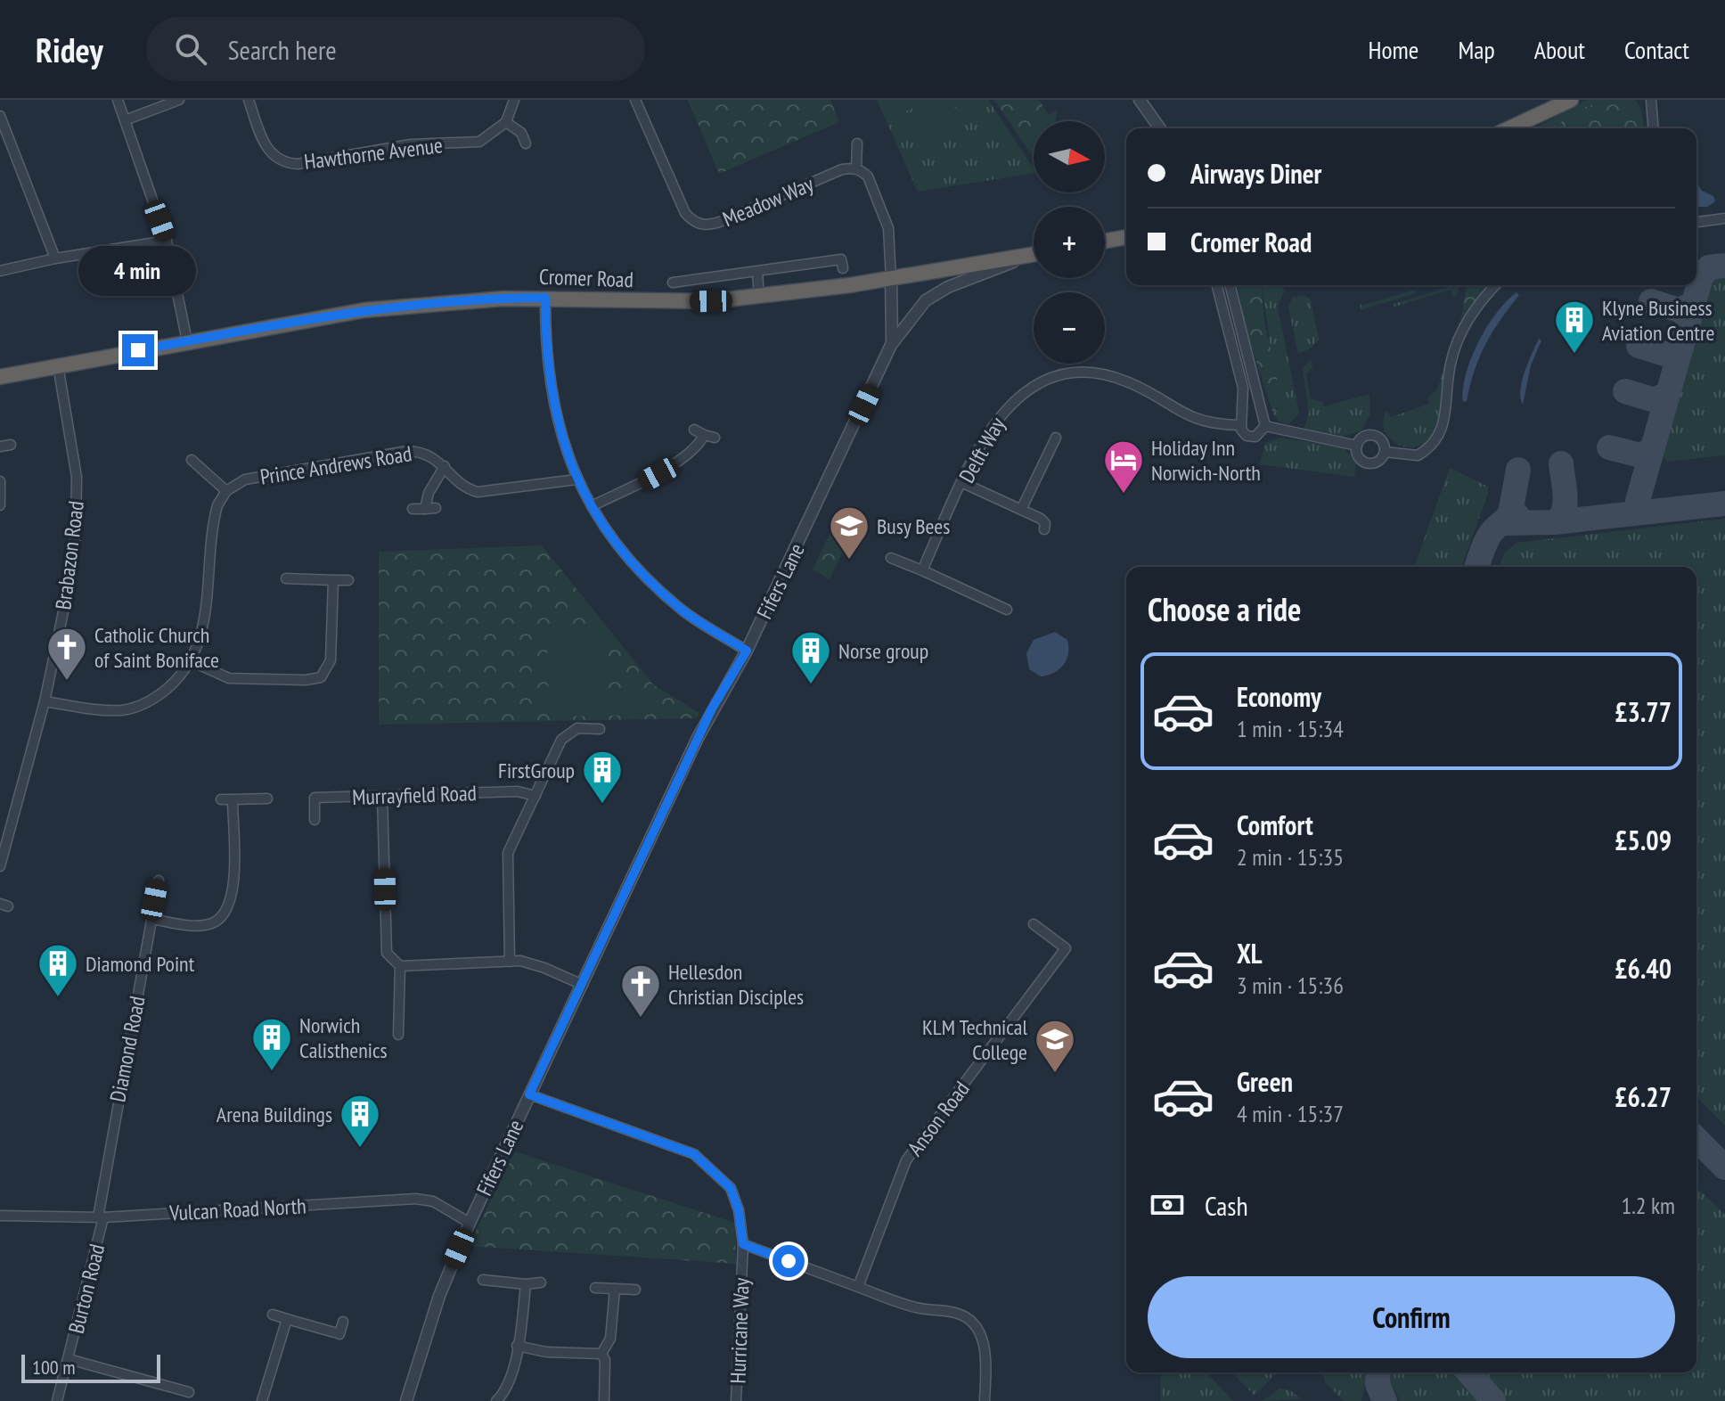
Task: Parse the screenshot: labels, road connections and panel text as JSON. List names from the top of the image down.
{
  "streets": {
    "highway": ["Cromer Road"],
    "street": [
      "Hawthorne Avenue",
      "Meadow Way",
      "Delft Way",
      "Prince Andrews Road",
      "Brabazon Road",
      "Fifers Lane",
      "Murrayfield Road",
      "Diamond Road",
      "Anson Road",
      "Vulcan Road North",
      "Burton Road",
      "Hurricane Way"
    ]
  },
  "crossings": [
    ["Cromer Road", "Brabazon Road"],
    ["Cromer Road", "Fifers Lane"],
    ["Fifers Lane", "Vulcan Road North"],
    ["Fifers Lane", "Hurricane Way"],
    ["Diamond Road", "Vulcan Road North"],
    ["Diamond Road", "Burton Road"],
    ["Vulcan Road North", "Burton Road"]
  ],
  "places": {
    "building": [
      "Klyne Business Aviation Centre",
      "Norse group",
      "FirstGroup",
      "Diamond Point",
      "Norwich Calisthenics",
      "Arena Buildings"
    ],
    "hotel": ["Holiday Inn Norwich-North"],
    "school or university": ["Busy Bees", "KLM Technical College"],
    "church": ["Catholic Church of Saint Boniface", "Hellesdon Christian Disciples"]
  },
  "scale_bar": "100 m",
  "north": "right",
  "page": {
    "header": "Ridey",
    "search": "Search here",
    "nav": [
      "Home",
      "Map",
      "About",
      "Contact"
    ],
    "map_buttons": ["+", "−"],
    "banner": ["Airways Diner", "Cromer Road"],
    "bubble": "4 min",
    "heading": "Choose a ride",
    "list": [
      {
        "name": "Economy",
        "note": "1 min · 15:34",
        "value": "£3.77"
      },
      {
        "name": "Comfort",
        "note": "2 min · 15:35",
        "value": "£5.09"
      },
      {
        "name": "XL",
        "note": "3 min · 15:36",
        "value": "£6.40"
      },
      {
        "name": "Green",
        "note": "4 min · 15:37",
        "value": "£6.27"
      }
    ],
    "pay": ["Cash", "1.2 km"],
    "buttons": "Confirm",
    "scale": "100 m"
  }
}
